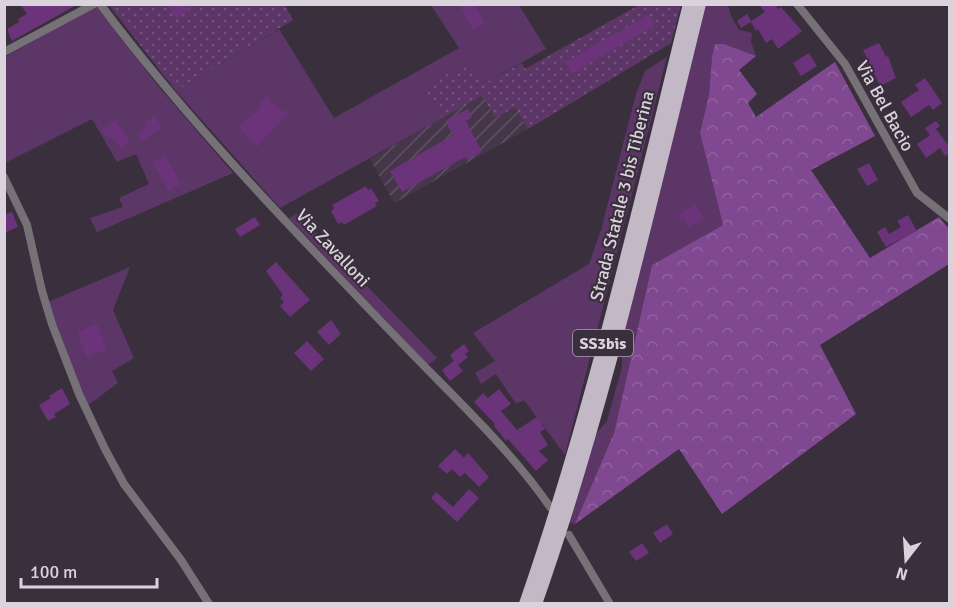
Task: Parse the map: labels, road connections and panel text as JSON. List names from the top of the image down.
{
  "streets": {
    "highway": ["Strada Statale 3 bis Tiberina", "SS3bis"],
    "street": ["Via Bel Bacio", "Via Zavalloni"]
  },
  "scale_bar": "100 m",
  "north": "bottom"
}
